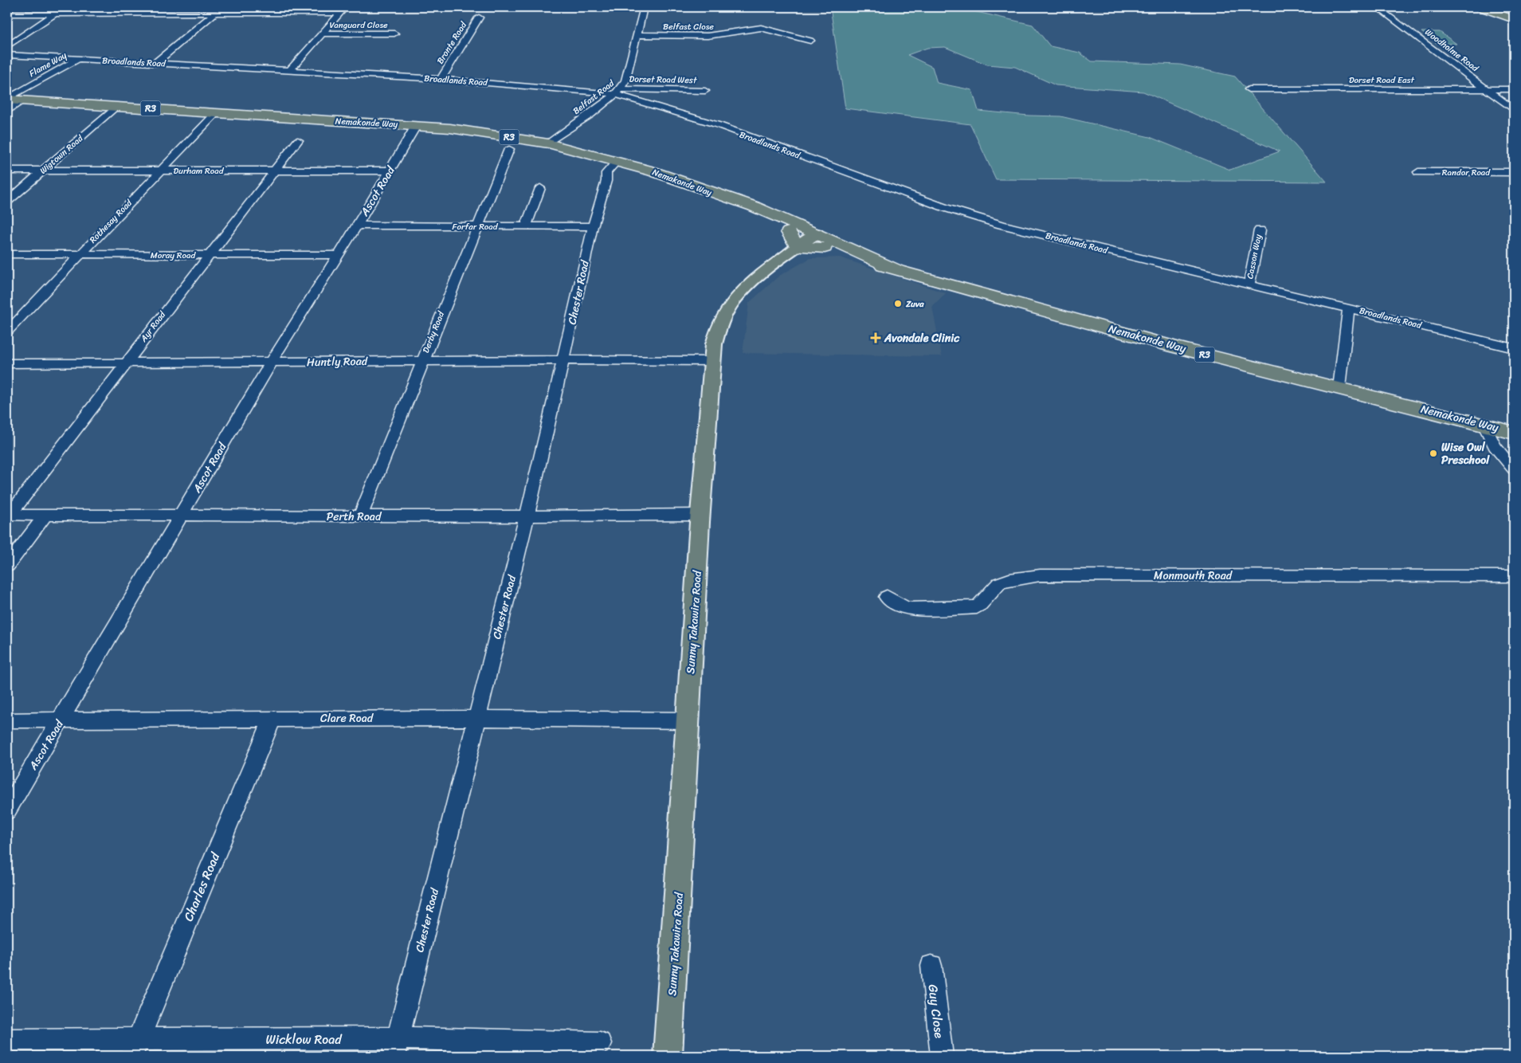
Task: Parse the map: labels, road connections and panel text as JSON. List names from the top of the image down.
{
  "streets": {
    "highway": ["R3", "Nemakonde Way"],
    "main road": ["Sunny Takawira Road"],
    "street": [
      "Vanguard Close",
      "Belfast Close",
      "Bronte Road",
      "Woodholme Road",
      "Broadlands Road",
      "Flame Way",
      "Dorset Road West",
      "Dorset Road East",
      "Belfast Road",
      "Wigtown Road",
      "Durham Road",
      "Randor Road",
      "Ascot Road",
      "Rothesay Road",
      "Forfar Road",
      "Moray Road",
      "Casson Way",
      "Chester Road",
      "Ayr Road",
      "Derby Road",
      "Huntly Road",
      "Perth Road",
      "Monmouth Road",
      "Clare Road",
      "Charles Road",
      "Guy Close",
      "Wicklow Road"
    ]
  },
  "crossings": [
    ["Belfast Close", "Belfast Road"],
    ["Bronte Road", "Broadlands Road"],
    ["Woodholme Road", "Dorset Road East"],
    ["Broadlands Road", "Flame Way"],
    ["Broadlands Road", "Dorset Road West"],
    ["Broadlands Road", "Belfast Road"],
    ["Broadlands Road", "Casson Way"],
    ["Flame Way", "Nemakonde Way"],
    ["Dorset Road West", "Belfast Road"],
    ["Belfast Road", "Nemakonde Way"],
    ["Nemakonde Way", "Wigtown Road"],
    ["Nemakonde Way", "Ascot Road"],
    ["Nemakonde Way", "Rothesay Road"],
    ["Nemakonde Way", "Chester Road"],
    ["Nemakonde Way", "Sunny Takawira Road"],
    ["Wigtown Road", "Durham Road"],
    ["Durham Road", "Ascot Road"],
    ["Durham Road", "Rothesay Road"],
    ["Durham Road", "Ayr Road"],
    ["Ascot Road", "Forfar Road"],
    ["Ascot Road", "Moray Road"],
    ["Ascot Road", "Huntly Road"],
    ["Ascot Road", "Perth Road"],
    ["Ascot Road", "Clare Road"],
    ["Rothesay Road", "Moray Road"],
    ["Forfar Road", "Chester Road"],
    ["Forfar Road", "Derby Road"],
    ["Moray Road", "Ayr Road"],
    ["Chester Road", "Huntly Road"],
    ["Chester Road", "Perth Road"],
    ["Chester Road", "Clare Road"],
    ["Chester Road", "Wicklow Road"],
    ["Ayr Road", "Huntly Road"],
    ["Ayr Road", "Perth Road"],
    ["Derby Road", "Huntly Road"],
    ["Derby Road", "Perth Road"],
    ["Huntly Road", "Sunny Takawira Road"],
    ["Perth Road", "Sunny Takawira Road"],
    ["Sunny Takawira Road", "Clare Road"],
    ["Clare Road", "Charles Road"],
    ["Charles Road", "Wicklow Road"]
  ],
  "places": {
    "other": ["Zuva", "Wise Owl Preschool"],
    "health": ["Avondale Clinic"]
  }
}
